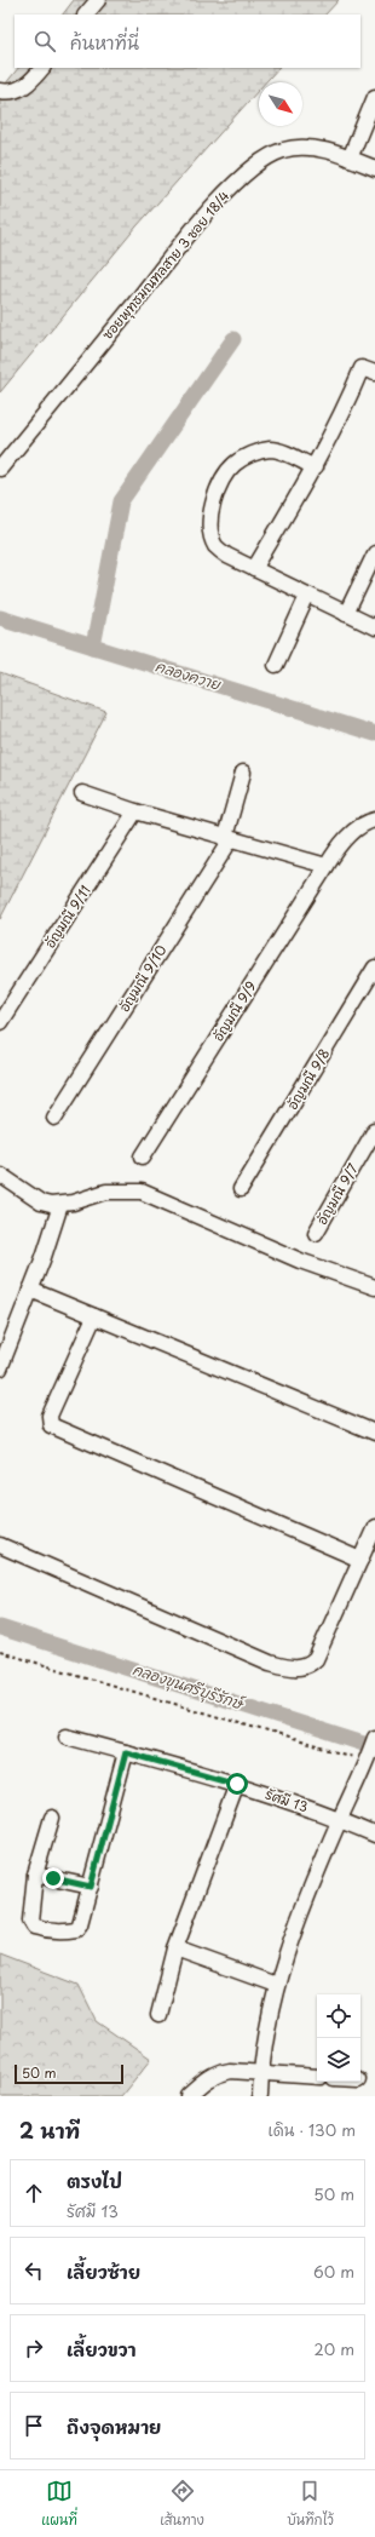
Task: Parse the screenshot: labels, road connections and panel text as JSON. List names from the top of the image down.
{
  "streets": {
    "street": [
      "ซอยพุทธมณฑลสาย 3 ซอย 18/4",
      "อัญมณี 9/11",
      "อัญมณี 9/10",
      "อัญมณี 9/9",
      "อัญมณี 9/8",
      "อัญมณี 9/7",
      "รัศมี 13"
    ]
  },
  "water": ["คลองควาย", "คลองขุนศรีบุรีรักษ์"],
  "scale_bar": "50 m",
  "north": "bottom right",
  "page": {
    "search": "ค้นหาที่นี่",
    "scale": "50 m",
    "heading": ["2 นาที", "เดิน · 130 m"],
    "list": [
      ["ตรงไป", "รัศมี 13", "50 m"],
      ["เลี้ยวซ้าย", "60 m"],
      ["เลี้ยวขวา", "20 m"],
      "ถึงจุดหมาย"
    ],
    "nav": ["แผนที่", "เส้นทาง", "บันทึกไว้"]
  }
}
